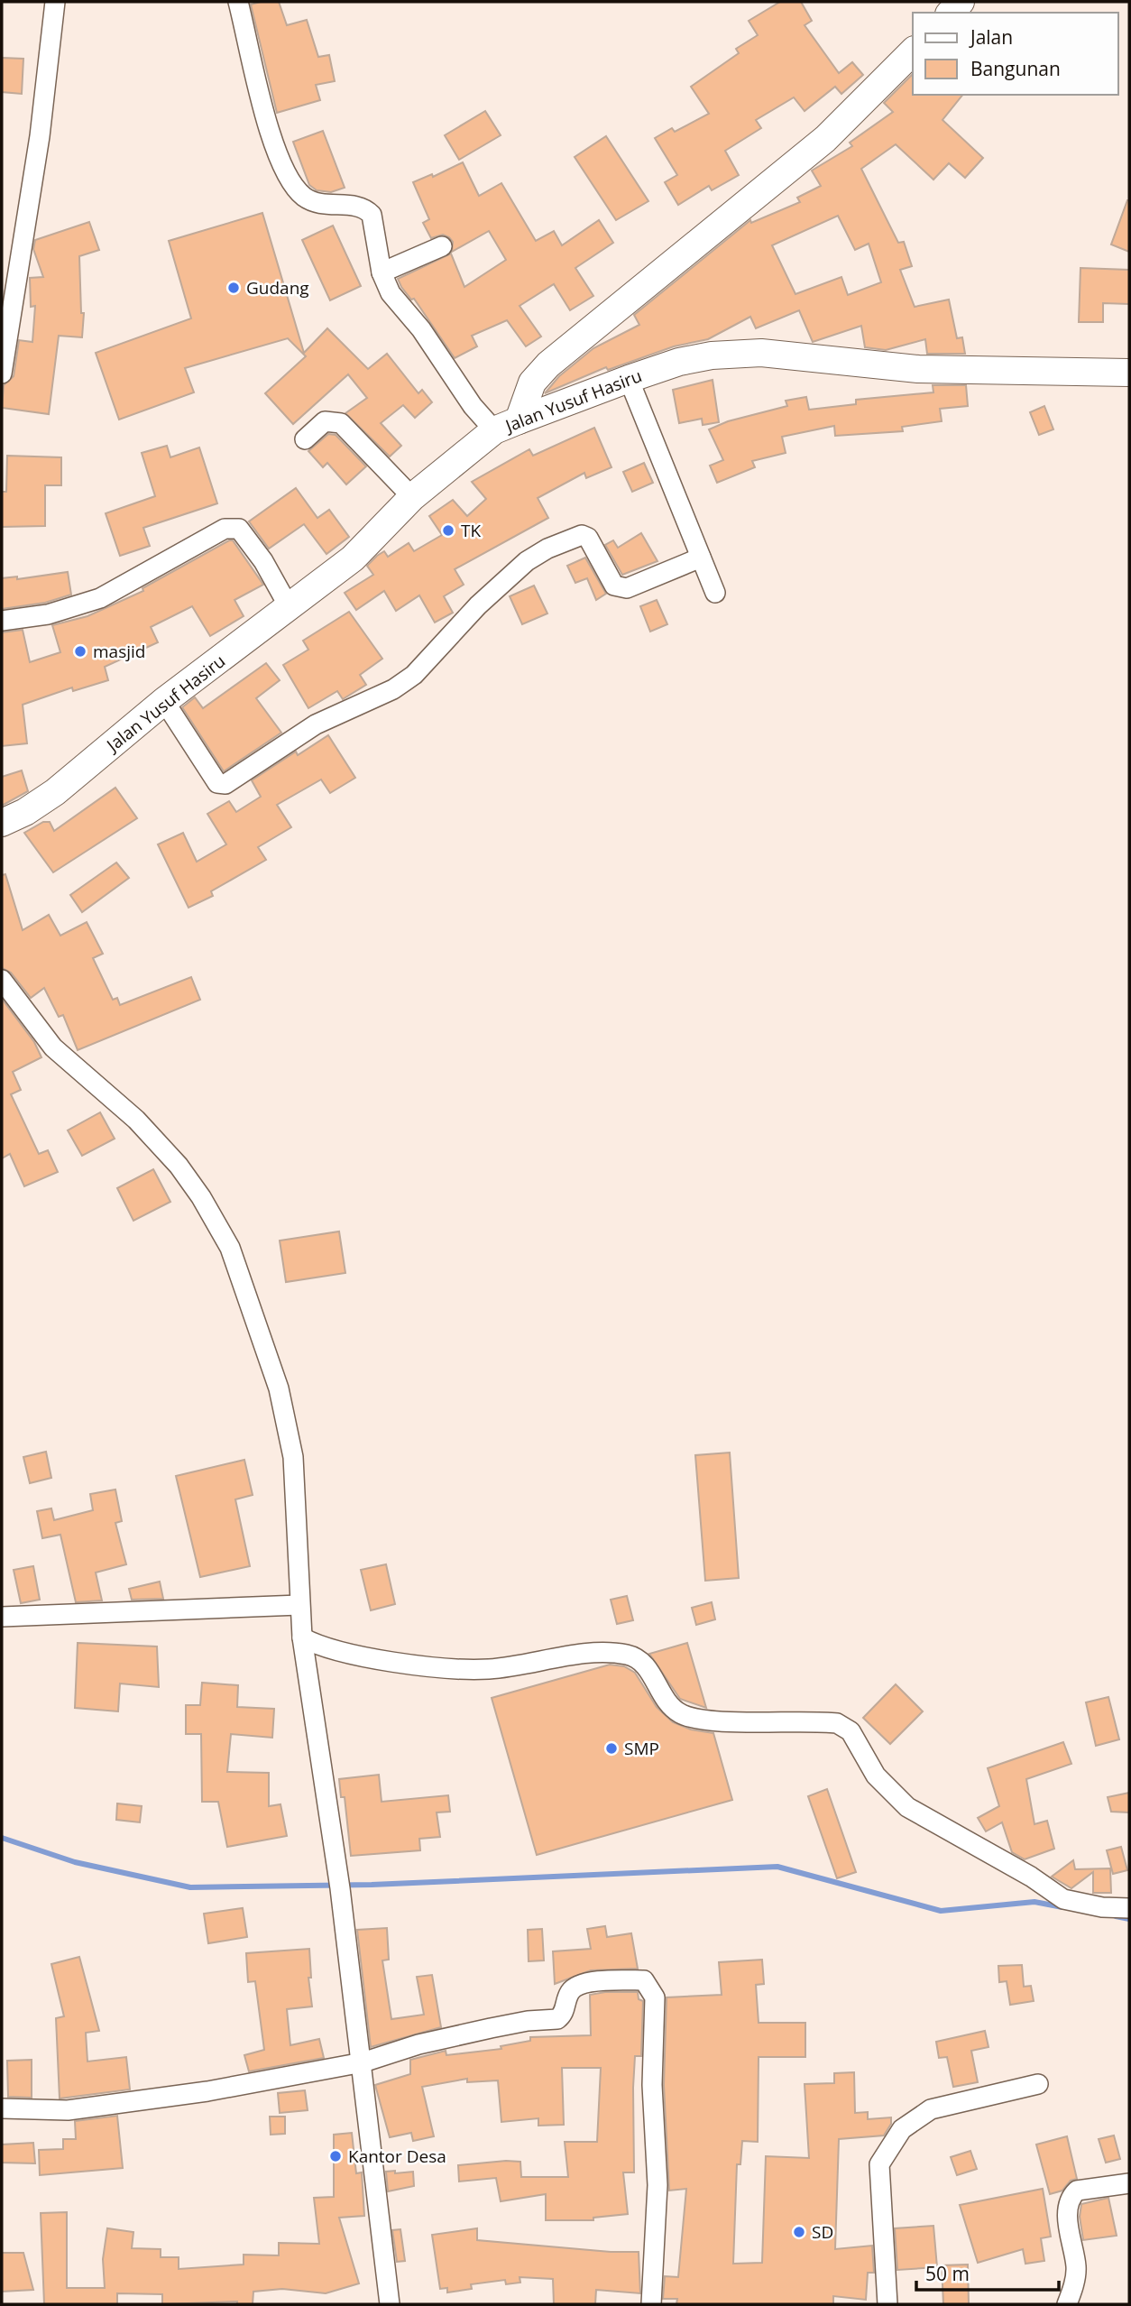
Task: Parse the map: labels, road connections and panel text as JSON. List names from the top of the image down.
{
  "streets": {
    "main road": ["Jalan Yusuf Hasiru"]
  },
  "places": [
    "Gudang",
    "TK",
    "masjid",
    "SMP",
    "Kantor Desa",
    "SD"
  ],
  "legend": ["Jalan", "Bangunan"],
  "scale_bar": "50 m"
}
